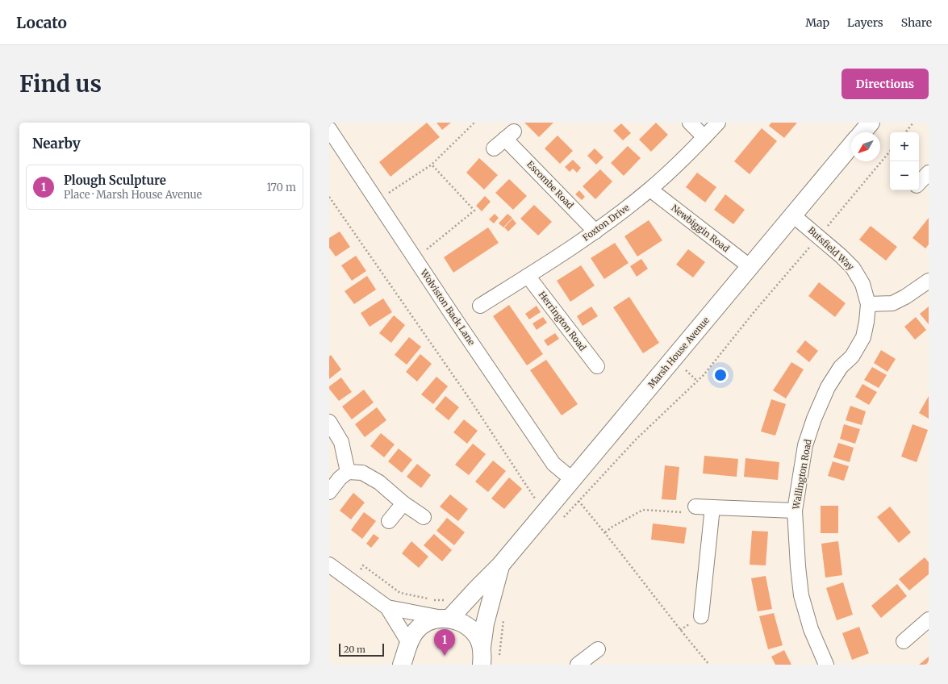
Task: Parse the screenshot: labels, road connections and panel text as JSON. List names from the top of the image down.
{
  "streets": {
    "street": [
      "Escombe Road",
      "Foxton Drive",
      "Newbiggin Road",
      "Butsfield Way",
      "Wolviston Back Lane",
      "Herrington Road",
      "Marsh House Avenue",
      "Wallington Road"
    ]
  },
  "crossings": [
    ["Escombe Road", "Foxton Drive"],
    ["Foxton Drive", "Newbiggin Road"],
    ["Foxton Drive", "Herrington Road"],
    ["Newbiggin Road", "Marsh House Avenue"],
    ["Butsfield Way", "Marsh House Avenue"],
    ["Butsfield Way", "Wallington Road"],
    ["Wolviston Back Lane", "Marsh House Avenue"]
  ],
  "scale_bar": "20 m",
  "north": "bottom left",
  "page": {
    "header": "Locato",
    "nav": ["Map", "Layers", "Share"],
    "buttons": "Directions",
    "title": "Find us",
    "heading": "Nearby",
    "map_buttons": ["+", "−"],
    "list": [
      {
        "mark": "1",
        "name": "Plough Sculpture",
        "note": "Place · Marsh House Avenue",
        "value": "170 m"
      }
    ],
    "pins": "1",
    "scale": "20 m"
  }
}
